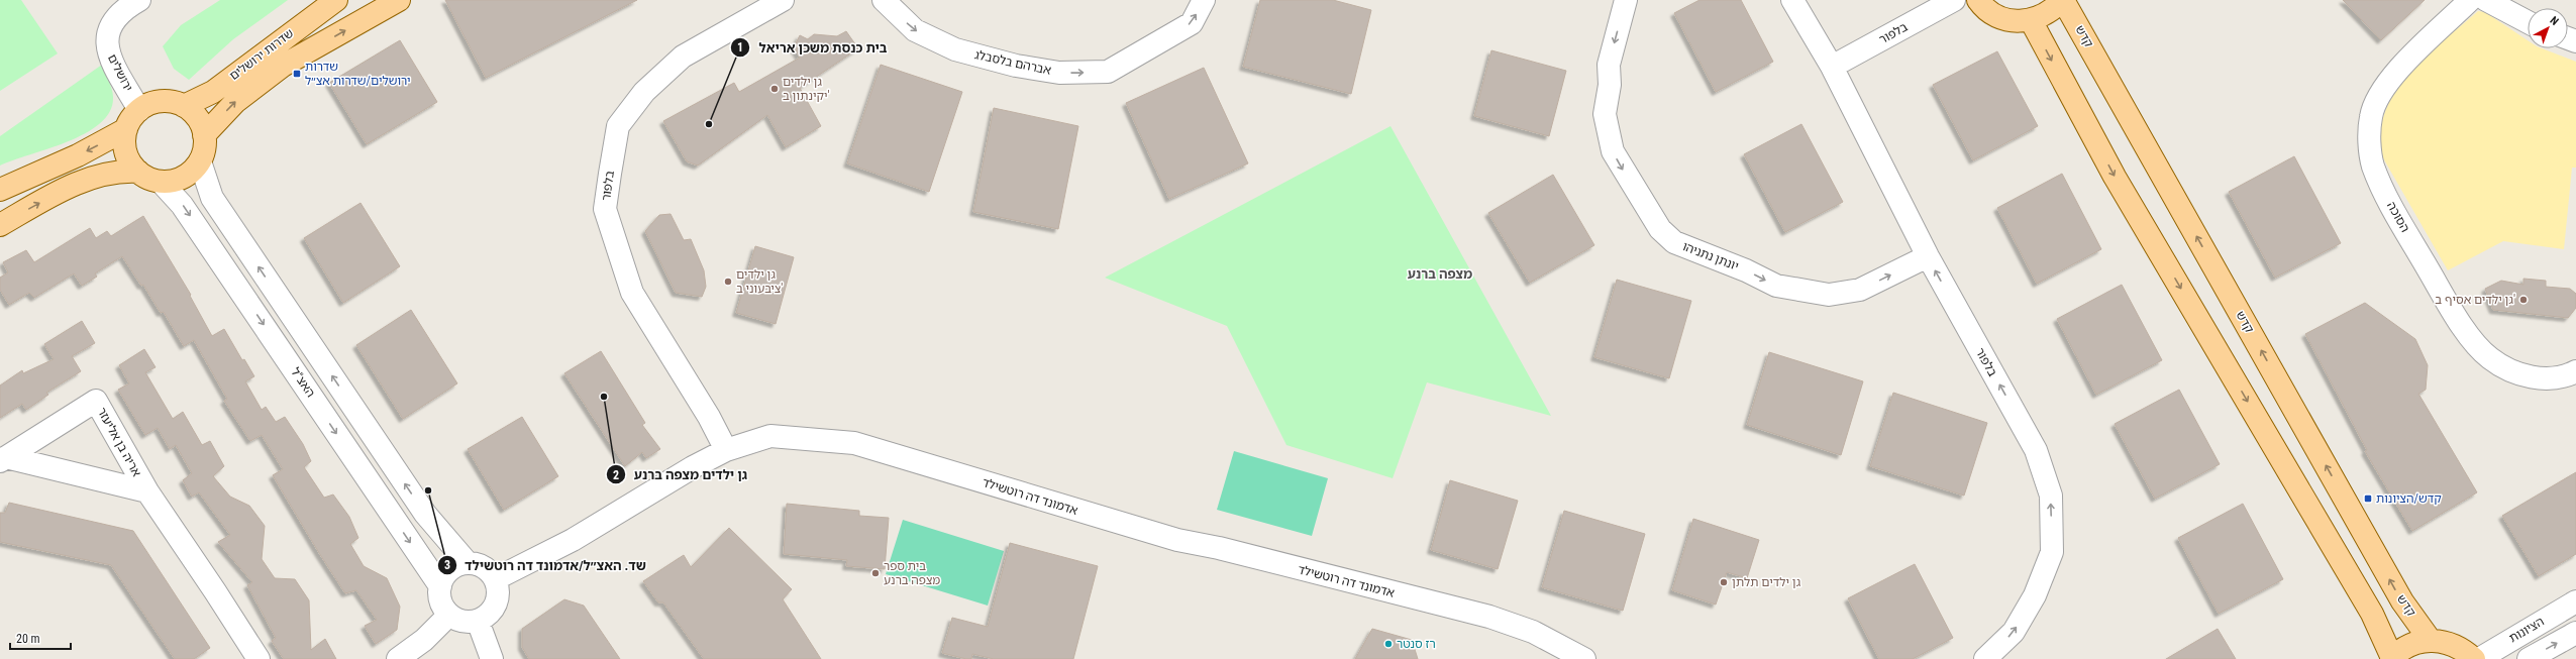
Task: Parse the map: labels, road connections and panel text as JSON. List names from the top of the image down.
{
  "streets": {
    "main road": ["קדש", "שדרות ירושלים"],
    "street": [
      "בלפור",
      "אברהם בלסבלג",
      "ירושלים",
      "הסוכה",
      "יונתן נתניהו",
      "האצ\"ל",
      "אריה בן אליעזר",
      "אדמונד דה רוטשילד",
      "הציונות"
    ]
  },
  "crossings": [
    ["בלפור", "יונתן נתניהו"],
    ["בלפור", "אדמונד דה רוטשילד"],
    ["שדרות ירושלים", "ירושלים"],
    ["שדרות ירושלים", "האצ\"ל"],
    ["ירושלים", "האצ\"ל"],
    ["האצ\"ל", "אדמונד דה רוטשילד"]
  ],
  "one_way": ["אברהם בלסבלג"],
  "districts": ["מצפה ברנע"],
  "places": {
    "transit": ["שדרות ירושלים/שדרות אצ״ל", "קדש/הציונות"],
    "other": [
      "גן ילדים יקינתון ב'",
      "בית כנסת משכן אריאל",
      "גן ילדים ציבעוני ב'",
      "גן ילדים אסיף ב'",
      "גן ילדים מצפה ברנע",
      "שד. האצ״ל/אדמונד דה רוטשילד",
      "בית ספר מצפה ברנע",
      "גן ילדים תלתן",
      "רז סנטר"
    ]
  },
  "scale_bar": "20 m",
  "north": "top right"
}
